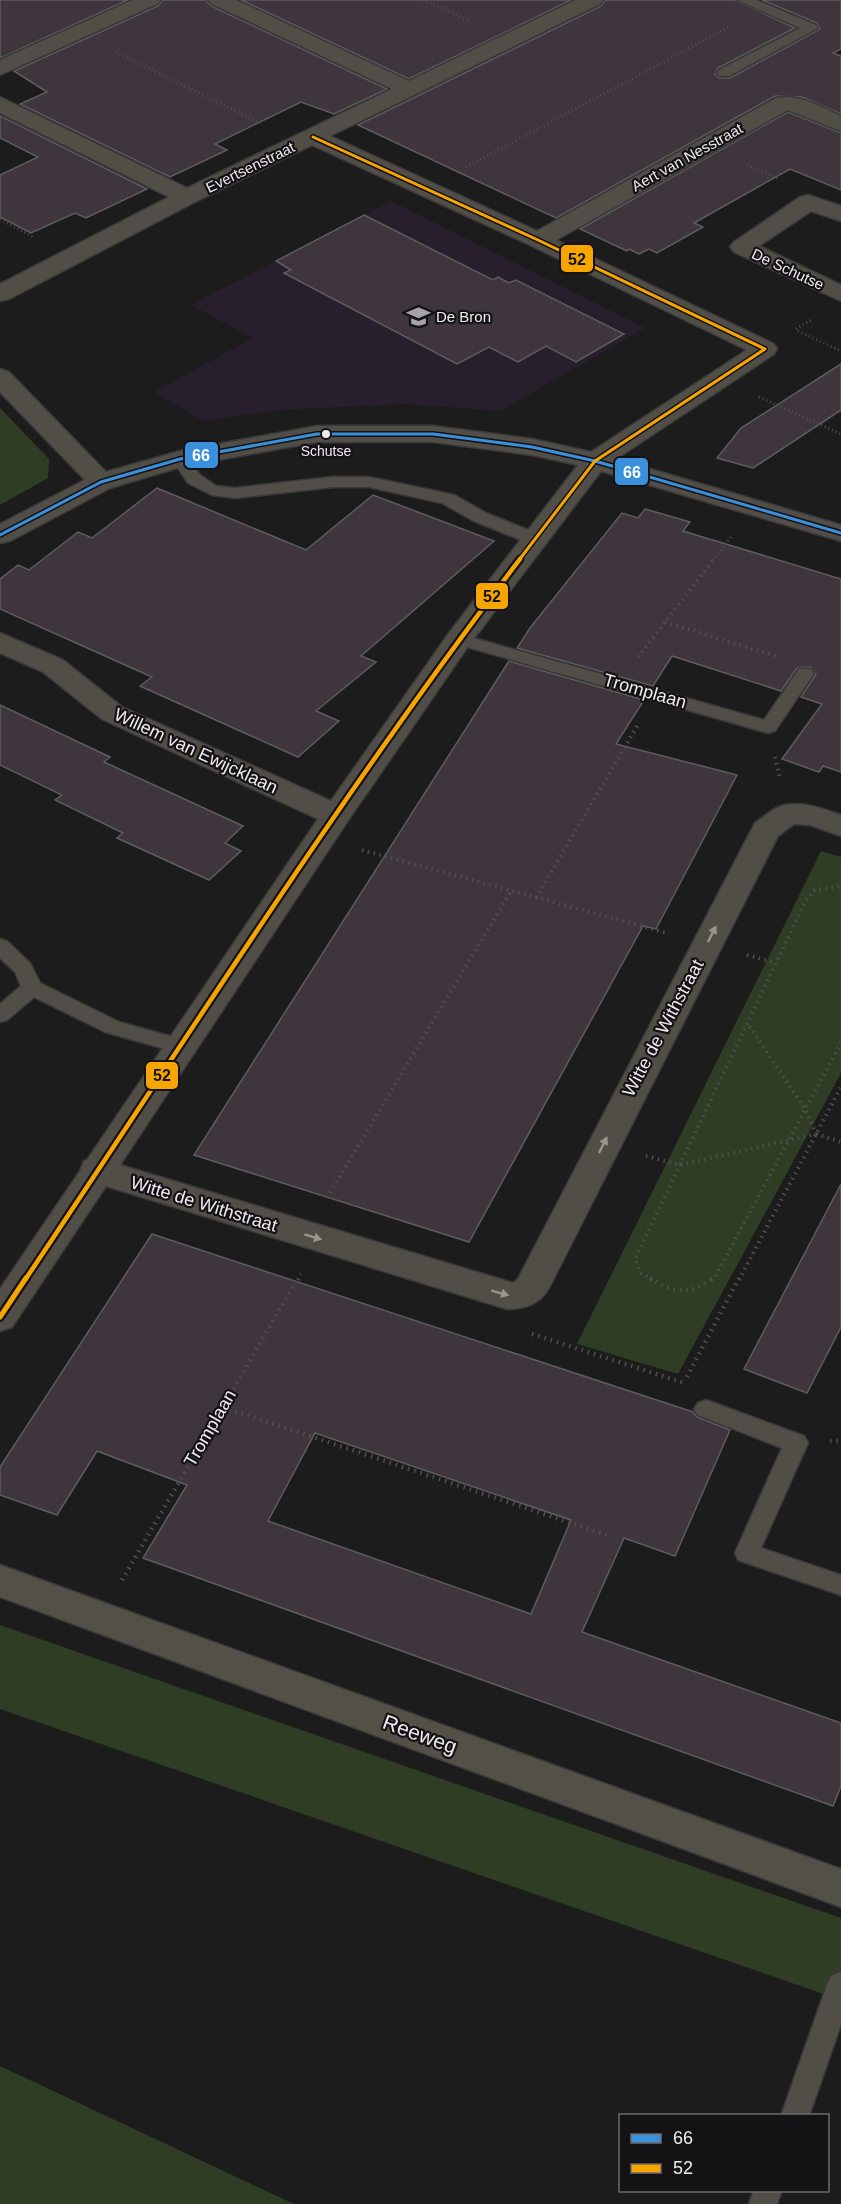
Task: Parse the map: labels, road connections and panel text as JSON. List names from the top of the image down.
{
  "streets": {
    "main road": ["Reeweg"],
    "street": [
      "Aert van Nesstraat",
      "Evertsenstraat",
      "De Schutse",
      "Willem van Ewijcklaan",
      "Witte de Withstraat"
    ],
    "lane": ["Tromplaan"]
  },
  "crossings": [
    ["Tromplaan", "Witte de Withstraat"],
    ["Tromplaan", "Reeweg"]
  ],
  "one_way": ["Witte de Withstraat"],
  "places": {
    "school or university": ["De Bron"],
    "other": ["Schutse"]
  },
  "lines": ["transit line 52", "transit line 66"],
  "legend": ["66", "52"]
}
